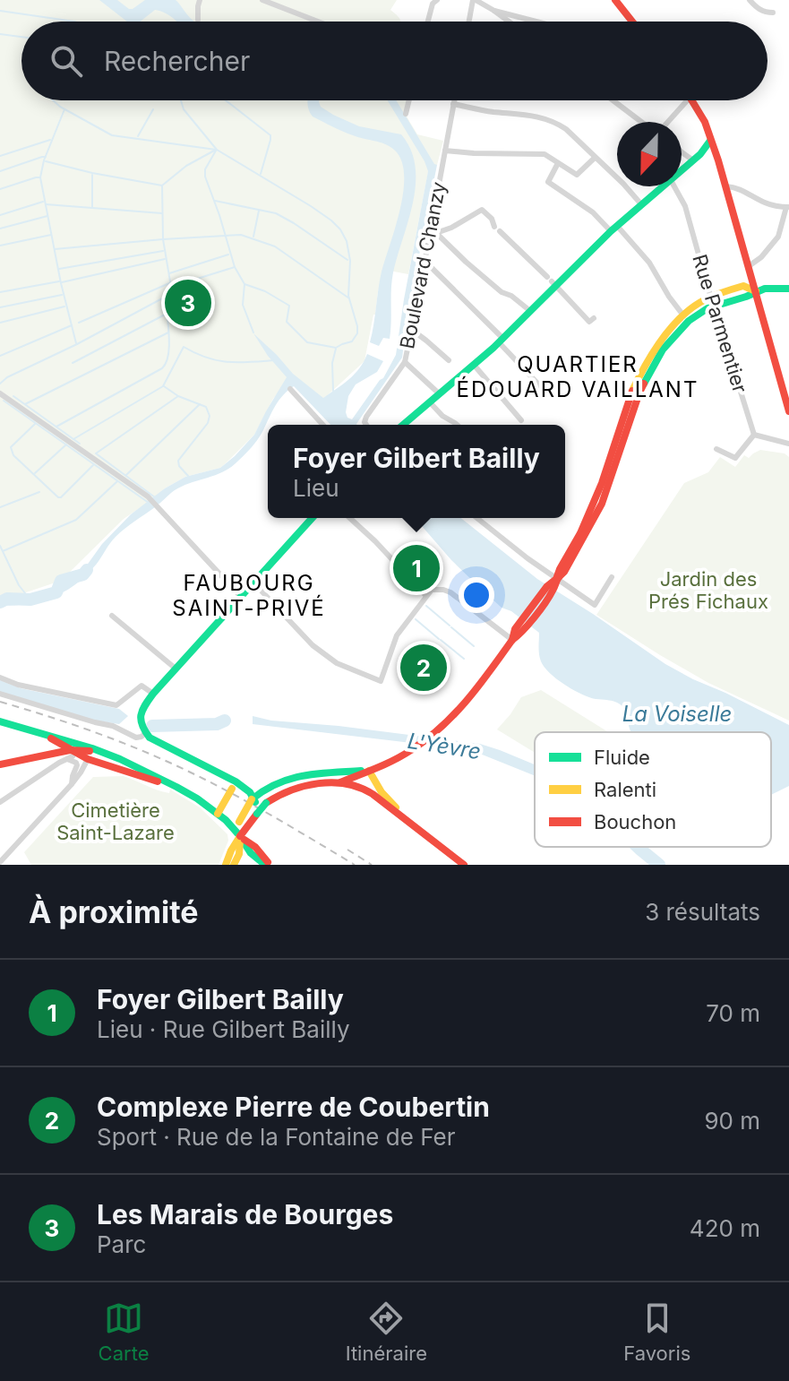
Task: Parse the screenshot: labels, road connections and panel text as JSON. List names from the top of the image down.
{
  "streets": {
    "street": ["Boulevard Chanzy", "Rue Parmentier"]
  },
  "districts": ["QUARTIER ÉDOUARD VAILLANT", "FAUBOURG SAINT-PRIVÉ"],
  "water": ["La Voiselle", "L'Yèvre"],
  "parks": ["Jardin des Prés Fichaux", "Cimetière Saint-Lazare"],
  "legend": ["Fluide", "Ralenti", "Bouchon"],
  "north": "bottom",
  "page": {
    "search": "Rechercher",
    "pins": ["3", "1", "2"],
    "popup": ["Foyer Gilbert Bailly", "Lieu"],
    "heading": ["À proximité", "3 résultats"],
    "list": [
      {
        "mark": "1",
        "name": "Foyer Gilbert Bailly",
        "note": "Lieu · Rue Gilbert Bailly",
        "value": "70 m"
      },
      {
        "mark": "2",
        "name": "Complexe Pierre de Coubertin",
        "note": "Sport · Rue de la Fontaine de Fer",
        "value": "90 m"
      },
      {
        "mark": "3",
        "name": "Les Marais de Bourges",
        "note": "Parc",
        "value": "420 m"
      }
    ],
    "nav": ["Carte", "Itinéraire", "Favoris"]
  }
}
